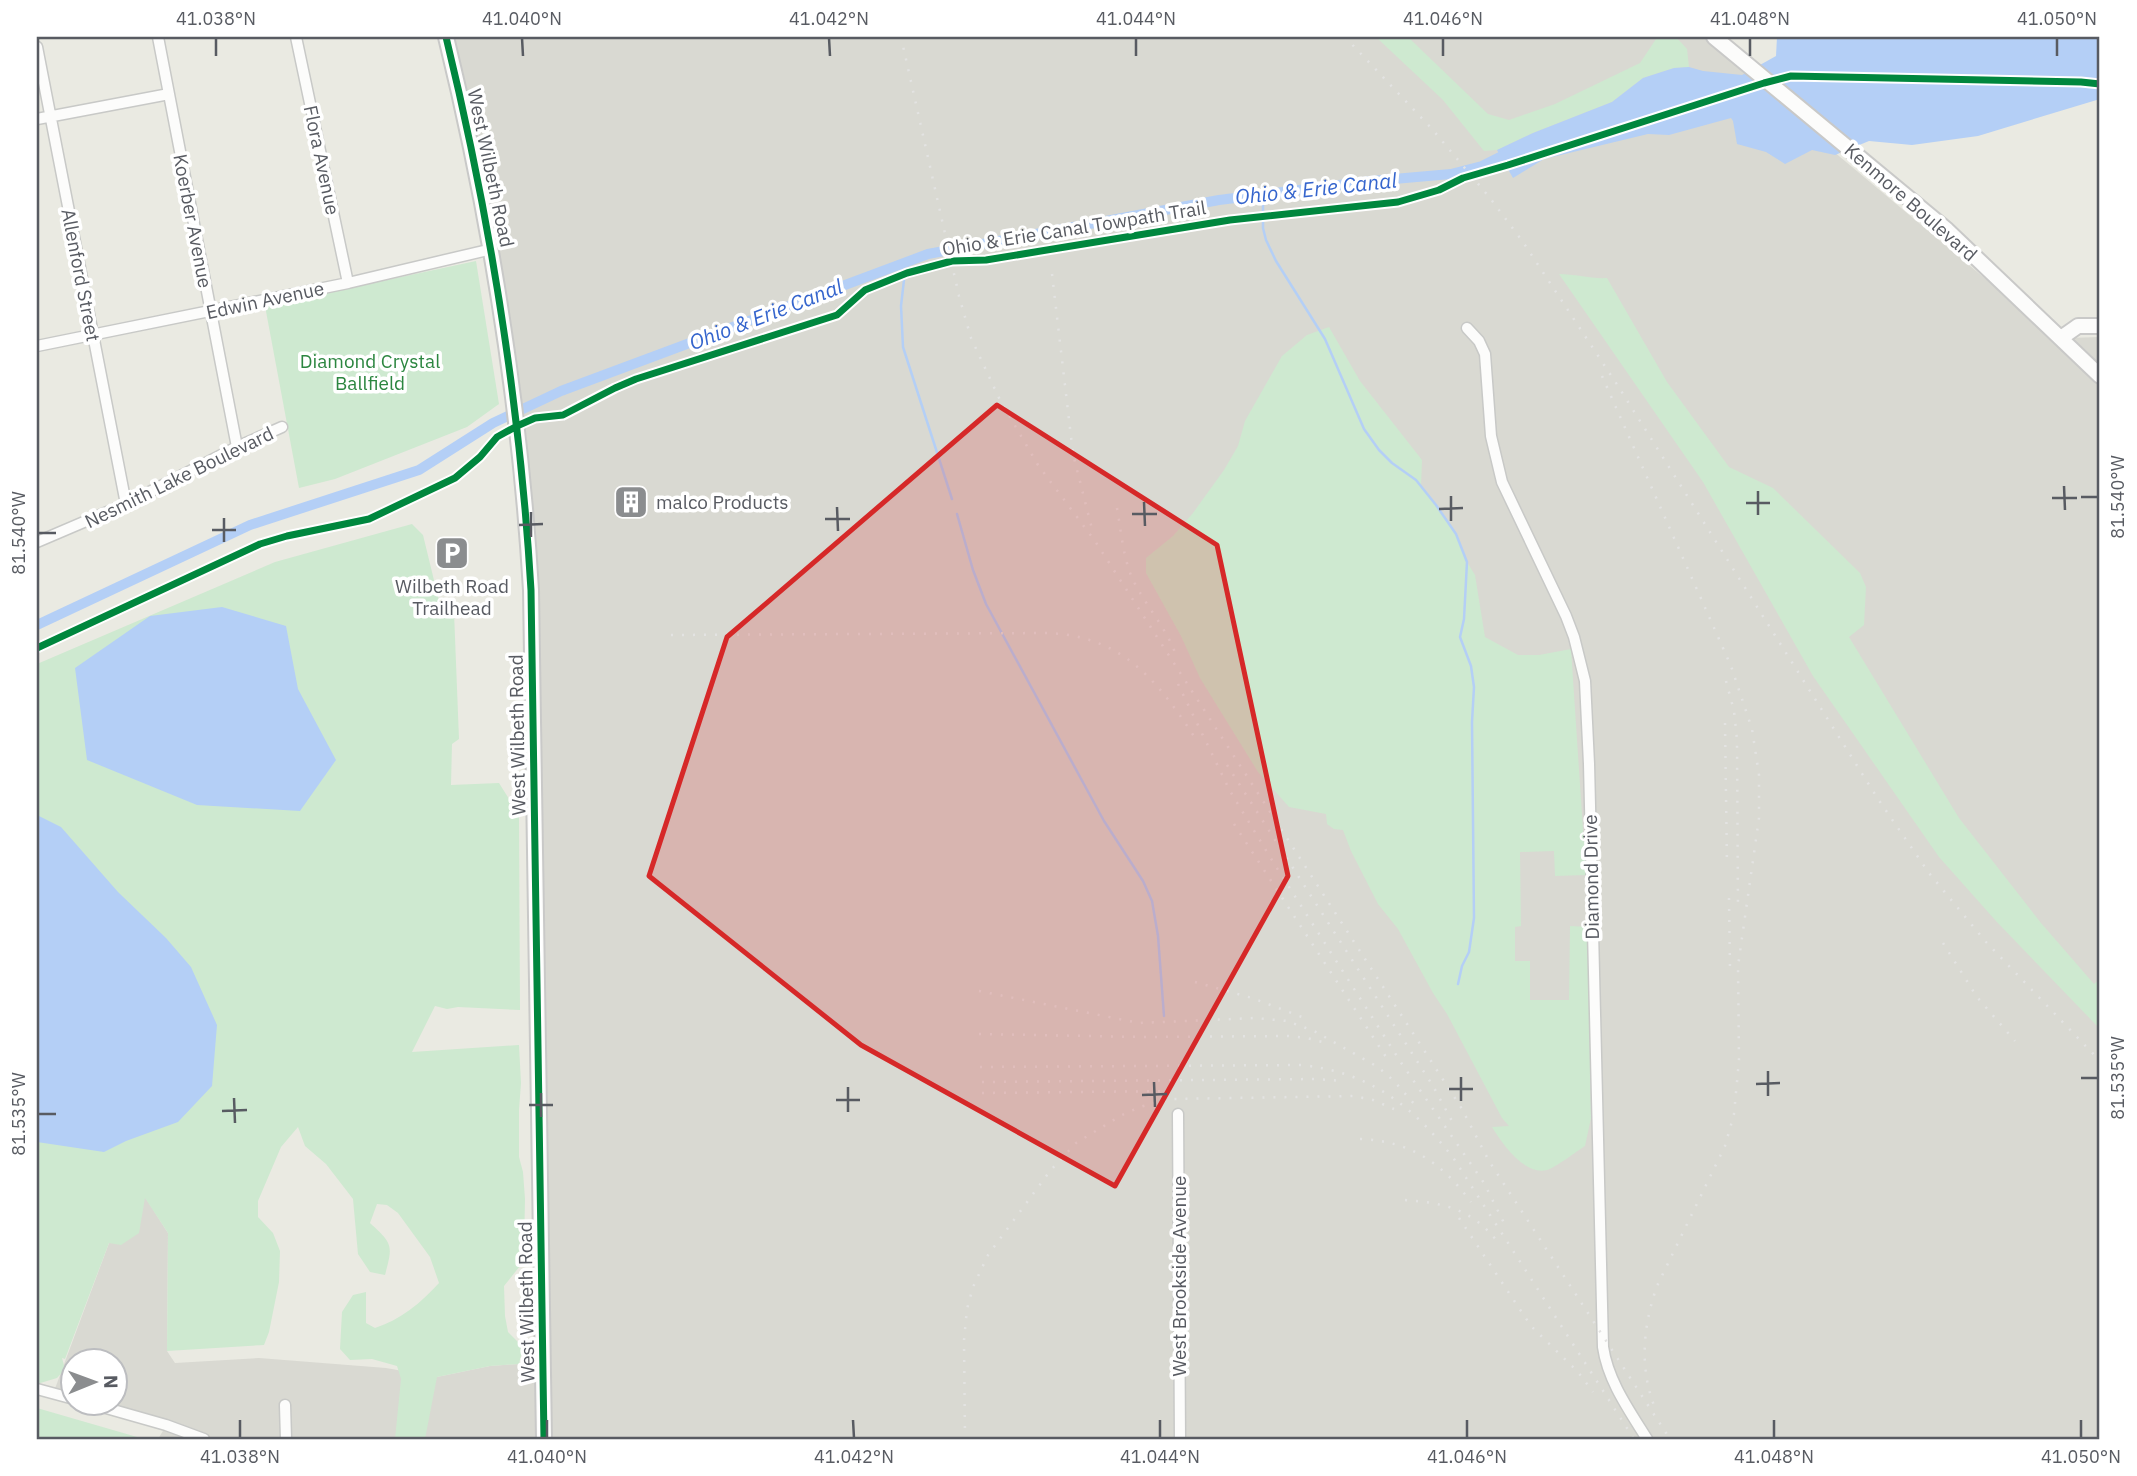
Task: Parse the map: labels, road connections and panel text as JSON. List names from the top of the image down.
{
  "streets": {
    "main road": ["West Wilbeth Road", "Kenmore Boulevard"],
    "street": [
      "Flora Avenue",
      "Koerber Avenue",
      "Allenford Street",
      "Edwin Avenue",
      "Nesmith Lake Boulevard",
      "Diamond Drive",
      "West Brookside Avenue"
    ],
    "cycle path": ["Ohio & Erie Canal Towpath Trail"]
  },
  "crossings": [
    ["Flora Avenue", "Edwin Avenue"],
    ["West Wilbeth Road", "Edwin Avenue"],
    ["Koerber Avenue", "Edwin Avenue"],
    ["Koerber Avenue", "Nesmith Lake Boulevard"],
    ["Allenford Street", "Edwin Avenue"],
    ["Allenford Street", "Nesmith Lake Boulevard"]
  ],
  "water": ["Ohio & Erie Canal"],
  "parks": ["Diamond Crystal Ballfield"],
  "places": {
    "building": ["malco Products"],
    "parking": ["Wilbeth Road Trailhead"]
  },
  "north": "right",
  "coordinates": [
    "41.038°N",
    "41.040°N",
    "41.042°N",
    "41.044°N",
    "41.046°N",
    "41.048°N",
    "41.050°N",
    "81.540°W",
    "81.535°W"
  ]
}
